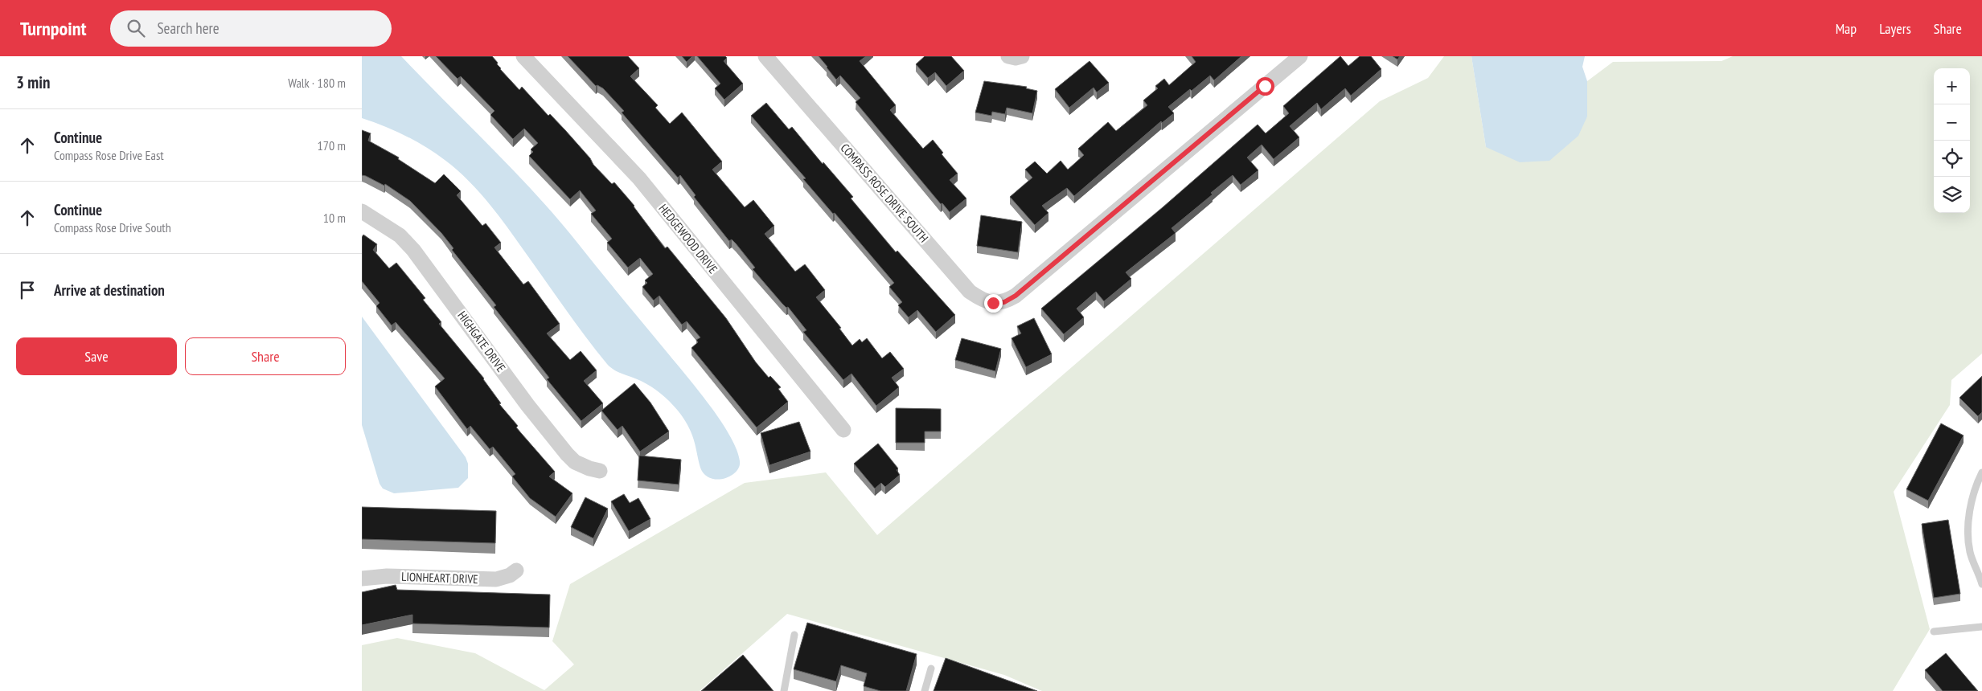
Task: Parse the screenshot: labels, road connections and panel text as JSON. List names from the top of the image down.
{
  "streets": {
    "street": [
      "COMPASS ROSE DRIVE SOUTH",
      "HEDGEWOOD DRIVE",
      "HIGHGATE DRIVE",
      "LIONHEART DRIVE"
    ]
  },
  "page": {
    "header": "Turnpoint",
    "search": "Search here",
    "nav": ["Map", "Layers", "Share"],
    "heading": ["3 min", "Walk · 180 m"],
    "map_buttons": ["+", "−"],
    "list": [
      ["Continue", "Compass Rose Drive East", "170 m"],
      ["Continue", "Compass Rose Drive South", "10 m"],
      "Arrive at destination"
    ],
    "buttons": ["Save", "Share"]
  }
}
